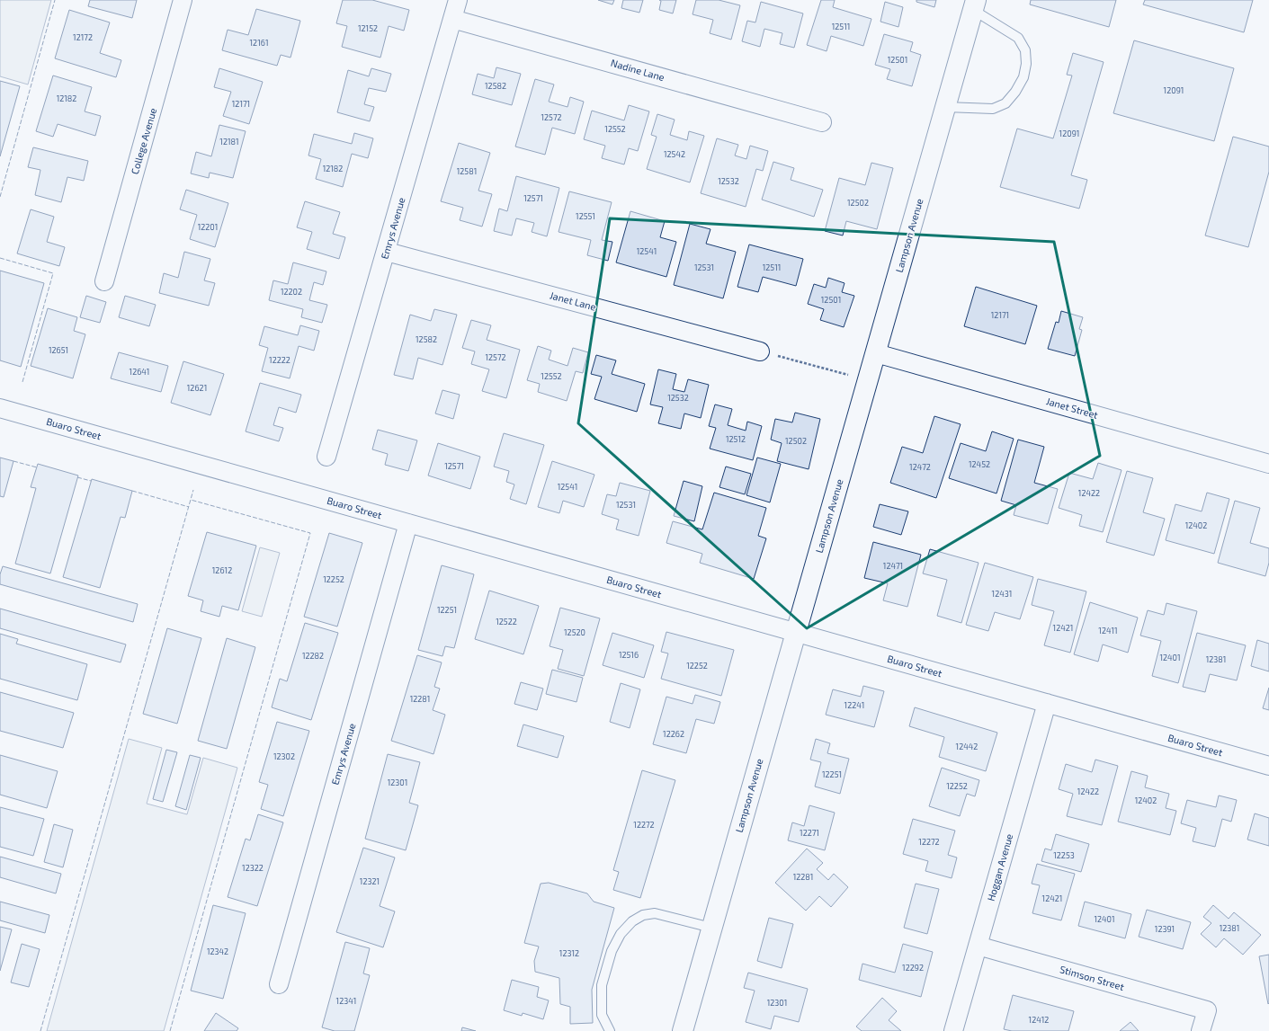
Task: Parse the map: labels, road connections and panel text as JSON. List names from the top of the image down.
{
  "streets": {
    "street": [
      "Nadine Lane",
      "College Avenue",
      "Emrys Avenue",
      "Lampson Avenue",
      "Janet Lane",
      "Janet Street",
      "Buaro Street",
      "Hoggan Avenue",
      "Stimson Street"
    ]
  },
  "crossings": [
    ["Nadine Lane", "Emrys Avenue"],
    ["Emrys Avenue", "Janet Lane"],
    ["Emrys Avenue", "Buaro Street"],
    ["Lampson Avenue", "Janet Street"],
    ["Lampson Avenue", "Buaro Street"],
    ["Buaro Street", "Hoggan Avenue"],
    ["Hoggan Avenue", "Stimson Street"]
  ],
  "house_numbers": [
    "12511",
    "12152",
    "12172",
    "12161",
    "12501",
    "12582",
    "12091",
    "12182",
    "12171",
    "12572",
    "12552",
    "12091",
    "12181",
    "12542",
    "12182",
    "12581",
    "12532",
    "12571",
    "12502",
    "12551",
    "12201",
    "12541",
    "12531",
    "12511",
    "12202",
    "12501",
    "12171",
    "12582",
    "12651",
    "12572",
    "12222",
    "12641",
    "12552",
    "12621",
    "12532",
    "12512",
    "12502",
    "12452",
    "12571",
    "12472",
    "12541",
    "12422",
    "12531",
    "12402",
    "12471",
    "12612",
    "12252",
    "12431",
    "12251",
    "12522",
    "12421",
    "12411",
    "12520",
    "12516",
    "12282",
    "12401",
    "12381",
    "12252",
    "12281",
    "12241",
    "12262",
    "12442",
    "12302",
    "12251",
    "12301",
    "12252",
    "12422",
    "12402",
    "12272",
    "12271",
    "12272",
    "12253",
    "12322",
    "12281",
    "12321",
    "12421",
    "12401",
    "12381",
    "12391",
    "12342",
    "12312",
    "12292",
    "12341",
    "12301",
    "12412"
  ]
}
